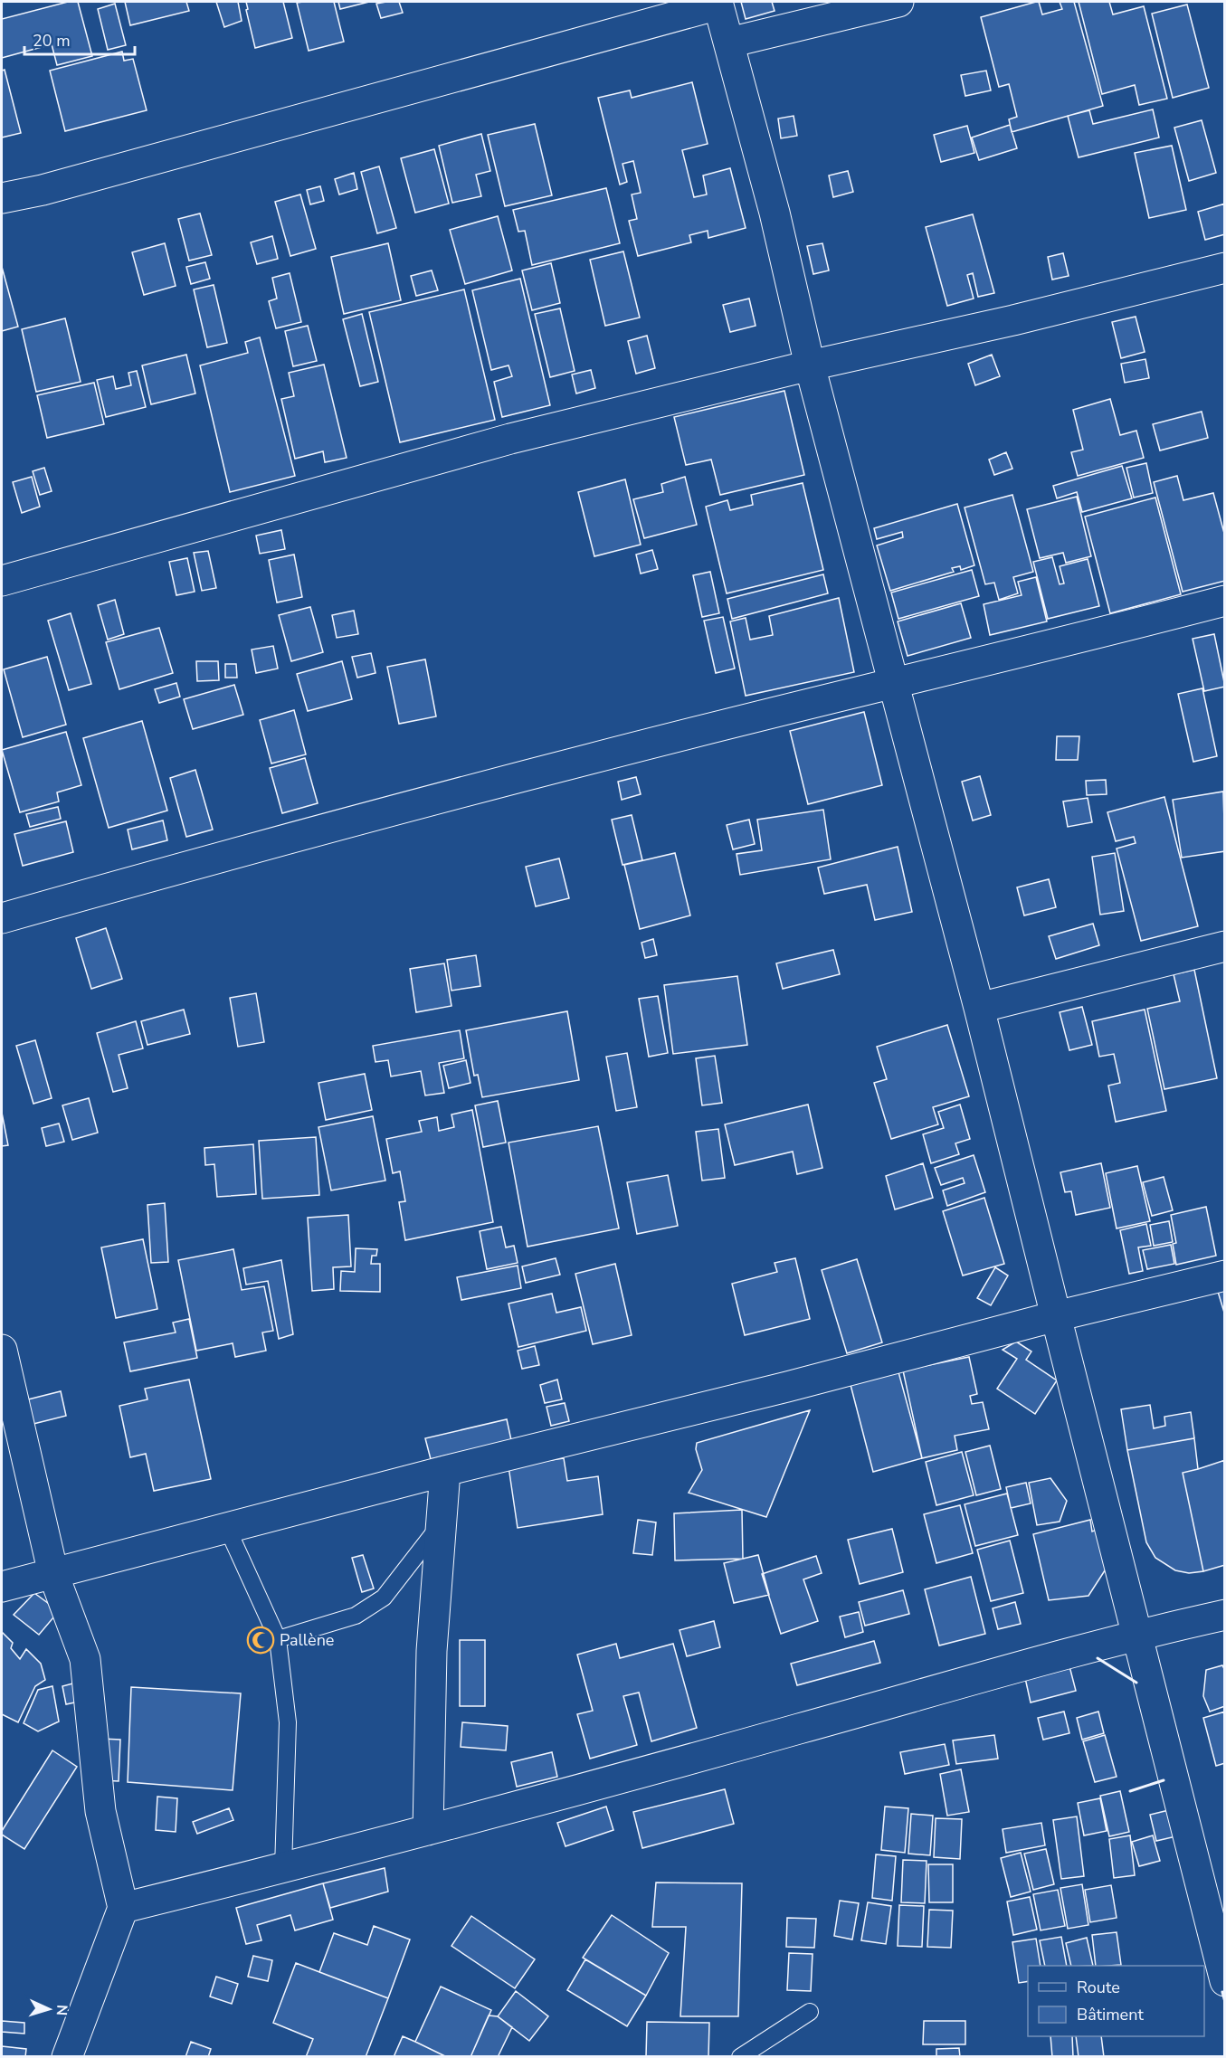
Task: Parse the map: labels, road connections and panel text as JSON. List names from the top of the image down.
{
  "places": {
    "mosque": ["Pallène"]
  },
  "legend": ["Route", "Bâtiment"],
  "scale_bar": "20 m",
  "north": "right"
}
